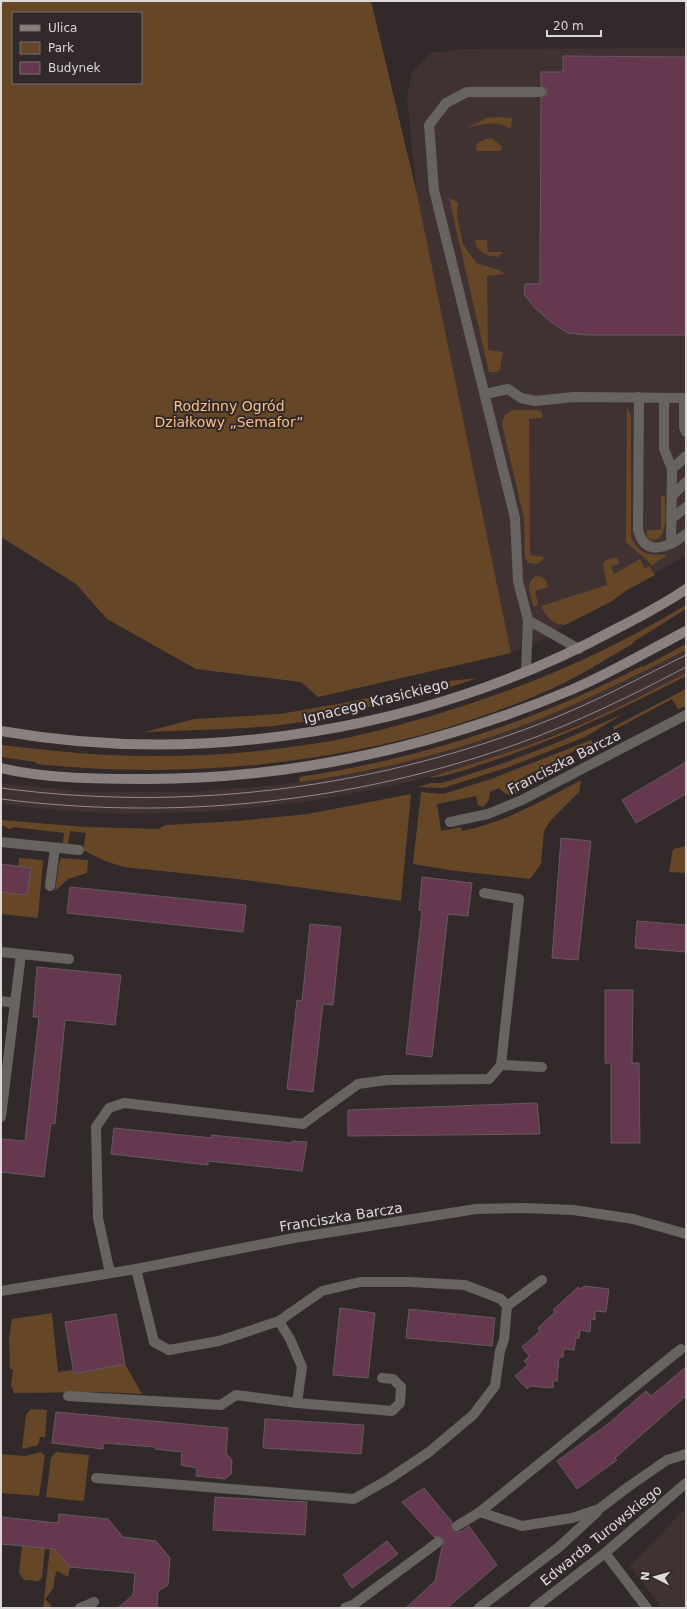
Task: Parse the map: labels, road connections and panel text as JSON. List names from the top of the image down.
{
  "streets": {
    "main road": ["Ignacego Krasickiego"],
    "street": ["Franciszka Barcza", "Edwarda Turowskiego"]
  },
  "parks": ["Rodzinny Ogród Działkowy „Semafor”"],
  "legend": ["Ulica", "Park", "Budynek"],
  "scale_bar": "20 m",
  "north": "left"
}
